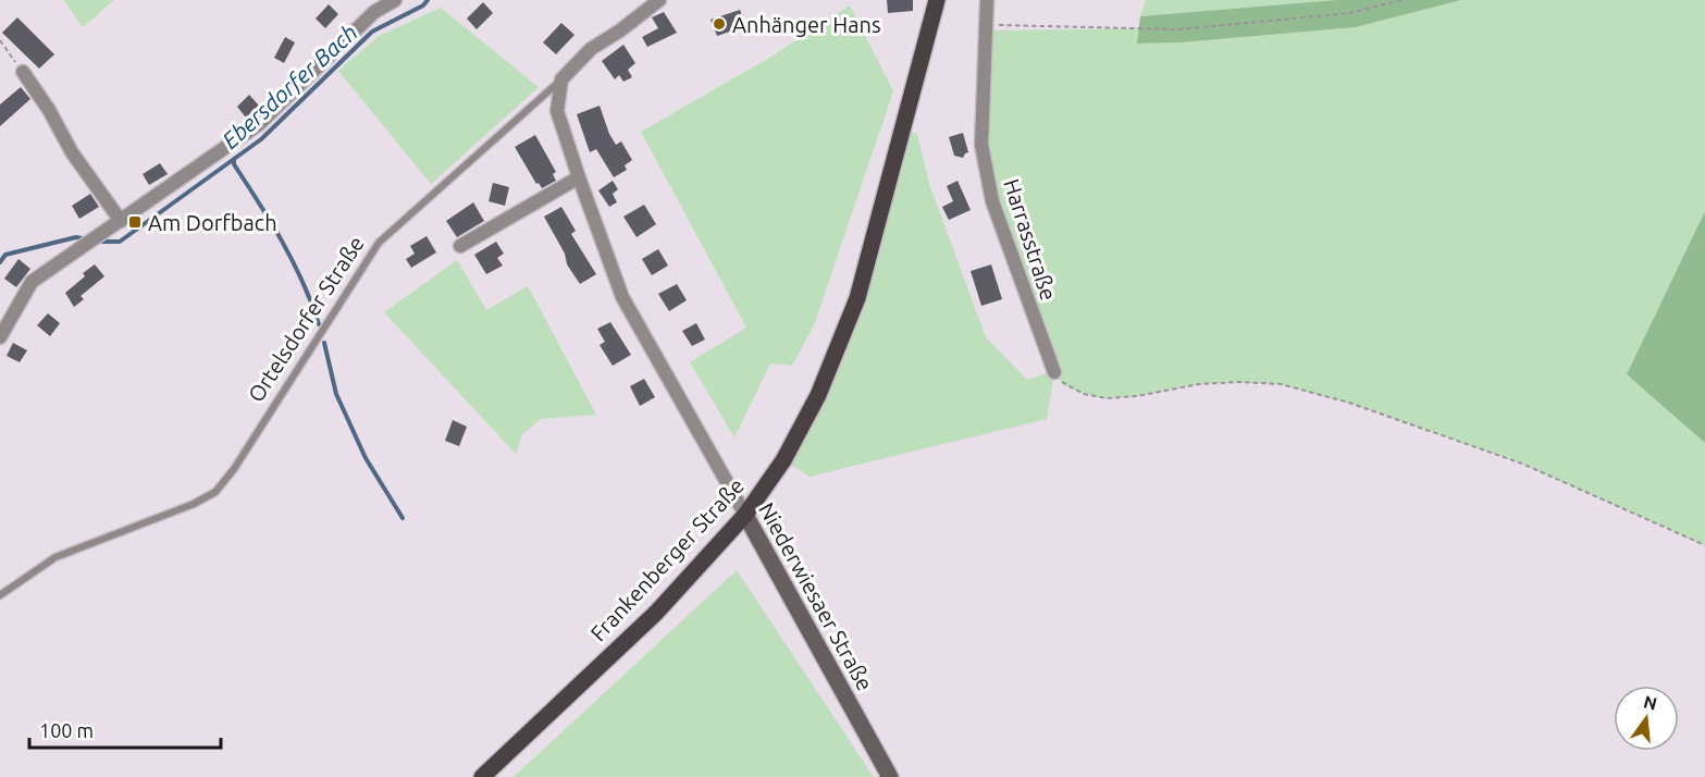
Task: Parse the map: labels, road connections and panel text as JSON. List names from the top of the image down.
{
  "streets": {
    "main road": ["Frankenberger Straße", "Niederwiesaer Straße"],
    "street": ["Harrasstraße", "Ortelsdorfer Straße"]
  },
  "crossings": [
    ["Ortelsdorfer Straße", "Niederwiesaer Straße"],
    ["Frankenberger Straße", "Niederwiesaer Straße"]
  ],
  "water": ["Ebersdorfer Bach"],
  "places": {
    "other": ["Anhänger Hans"],
    "transit": ["Am Dorfbach"]
  },
  "scale_bar": "100 m",
  "north": "top"
}
